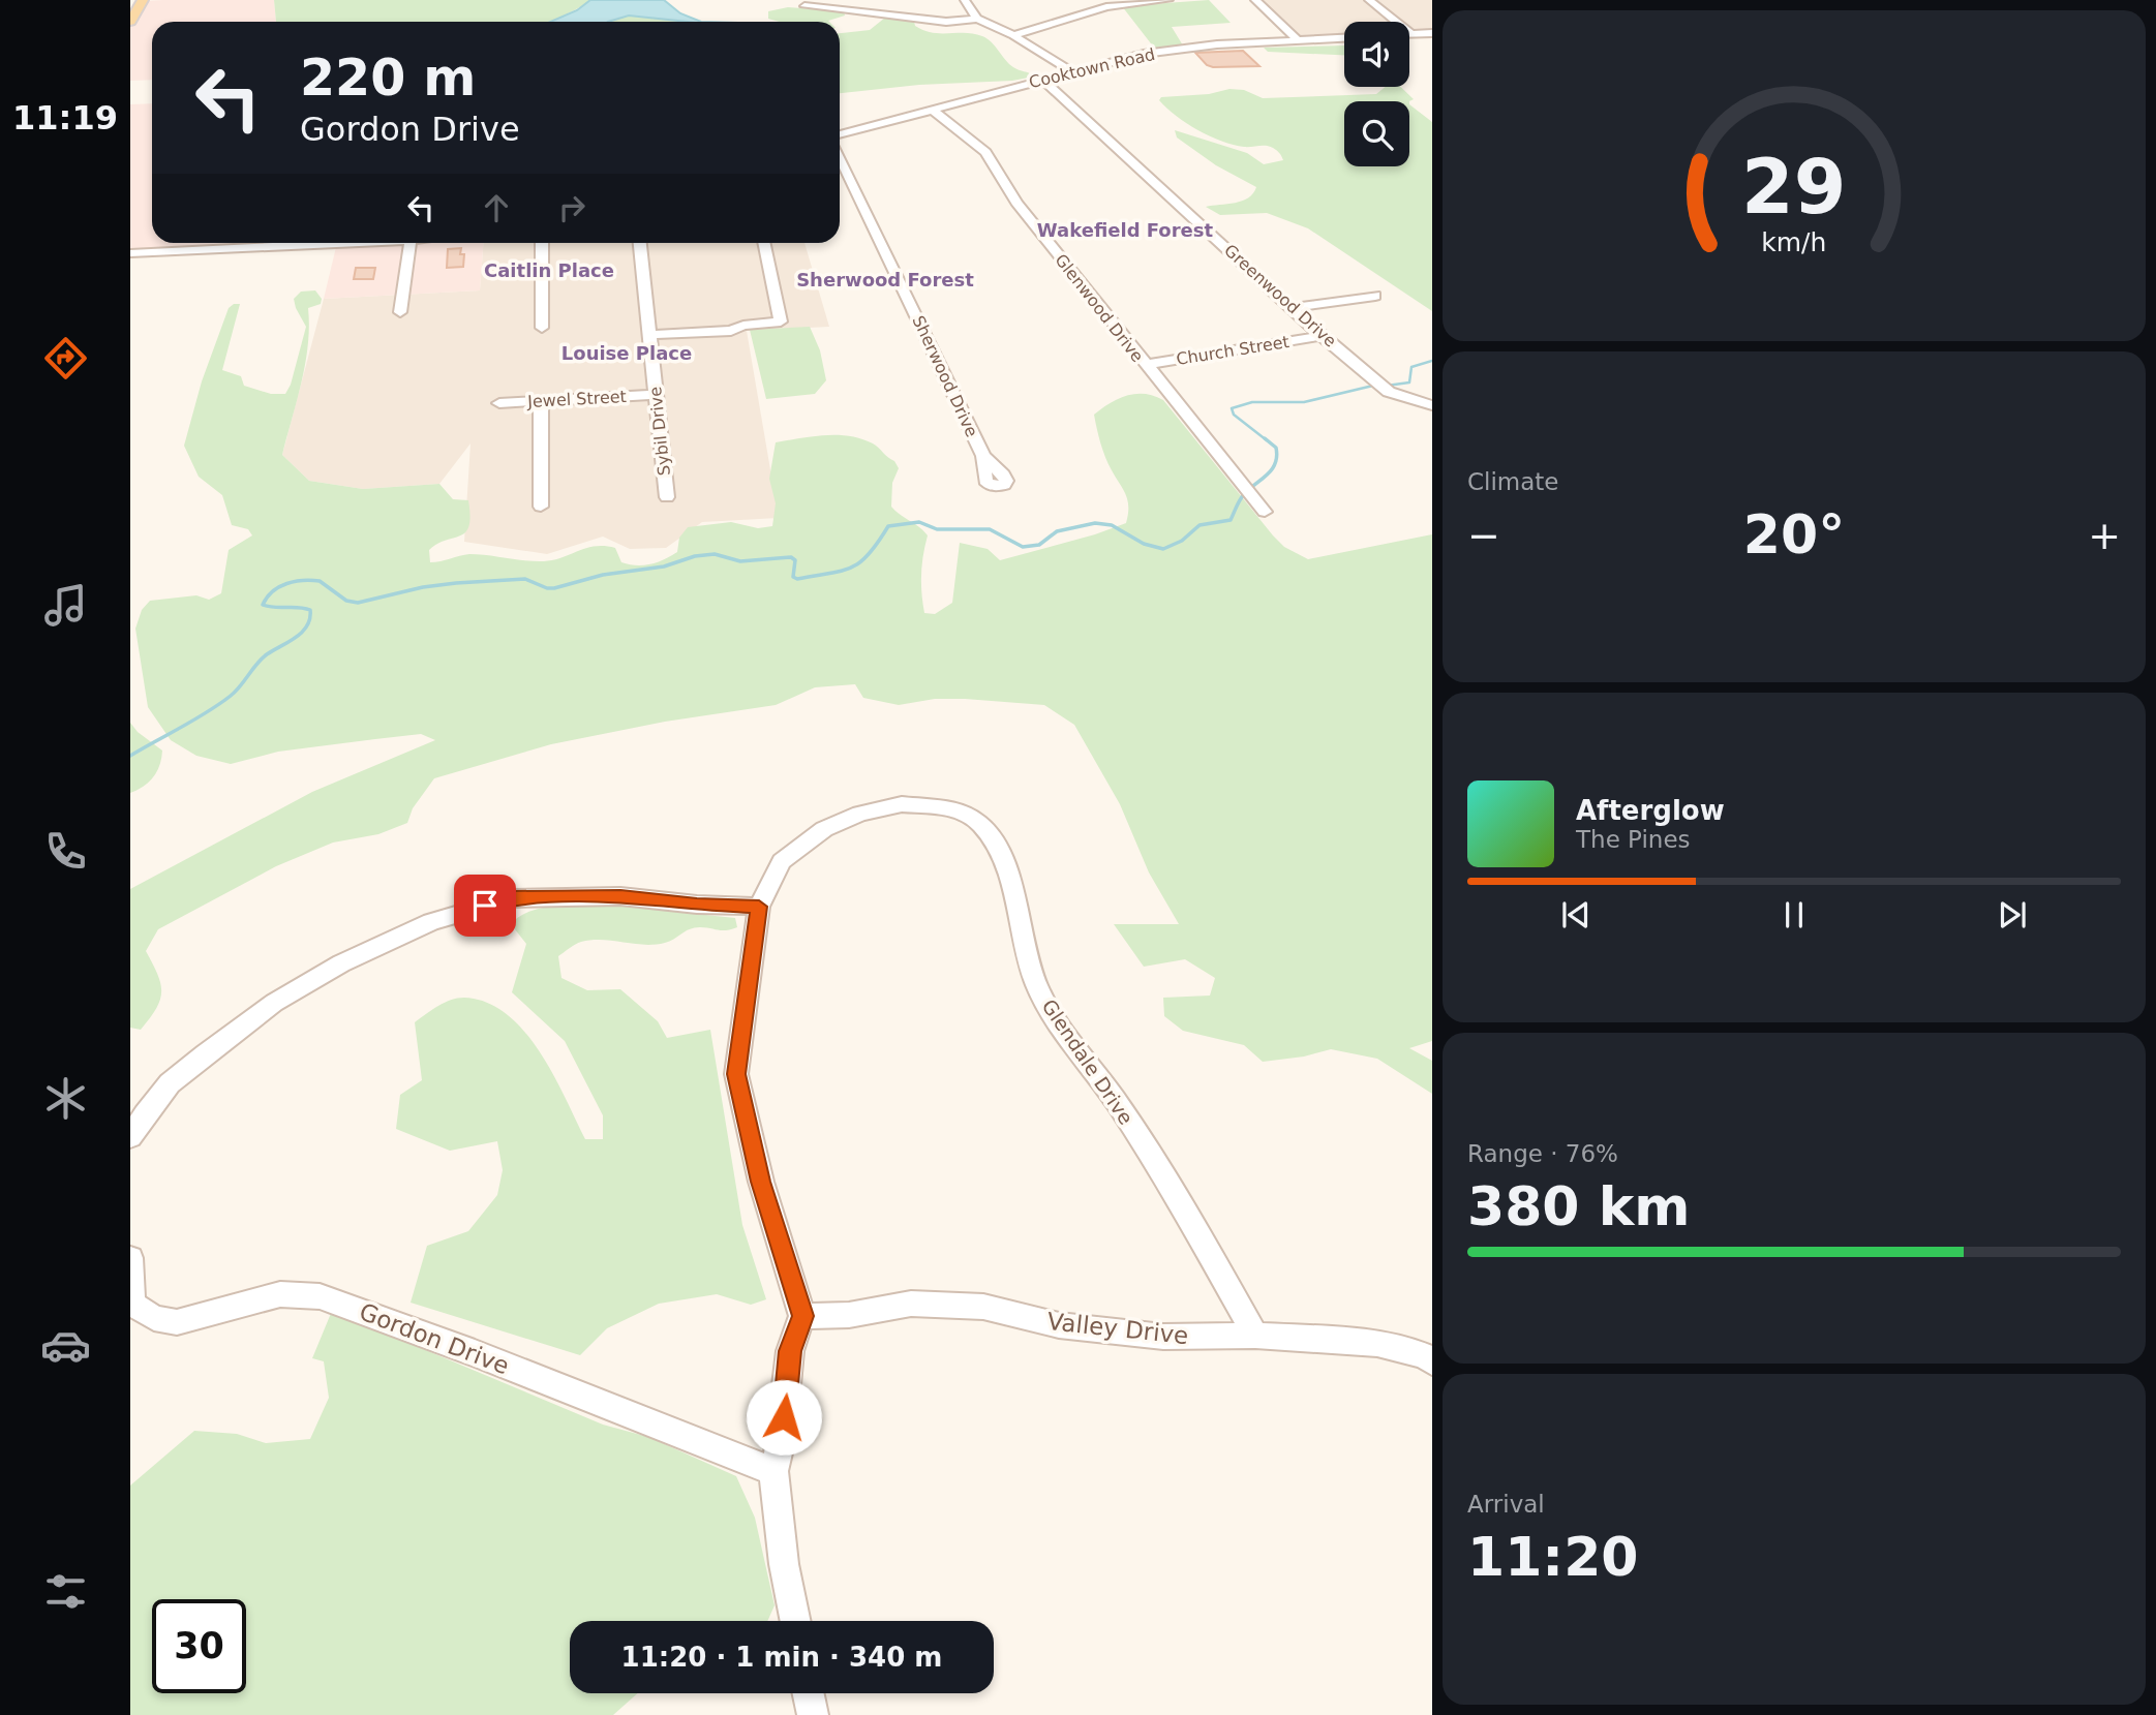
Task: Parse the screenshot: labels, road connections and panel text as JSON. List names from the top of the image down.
{
  "streets": {
    "street": [
      "Cooktown Road",
      "Greenwood Drive",
      "Glenwood Drive",
      "Church Street",
      "Sherwood Drive",
      "Jewel Street",
      "Sybil Drive",
      "Glendale Drive",
      "Valley Drive",
      "Gordon Drive"
    ]
  },
  "crossings": [
    ["Cooktown Road", "Greenwood Drive"],
    ["Cooktown Road", "Glenwood Drive"],
    ["Greenwood Drive", "Church Street"],
    ["Glenwood Drive", "Church Street"],
    ["Jewel Street", "Sybil Drive"],
    ["Glendale Drive", "Valley Drive"]
  ],
  "districts": [
    "Wakefield Forest",
    "Caitlin Place",
    "Sherwood Forest",
    "Louise Place"
  ],
  "page": {
    "tabs": "11:19",
    "turn": ["220 m", "Gordon Drive"],
    "tile": [
      "Climate",
      ["Range · 76%", "380 km"],
      ["Arrival", "11:20"]
    ],
    "heat": ["−", "20°", "+"],
    "song": ["Afterglow", "The Pines"],
    "limit": "30",
    "trip": "11:20 · 1 min · 340 m",
    "gauge": ["29", "km/h"]
  }
}
